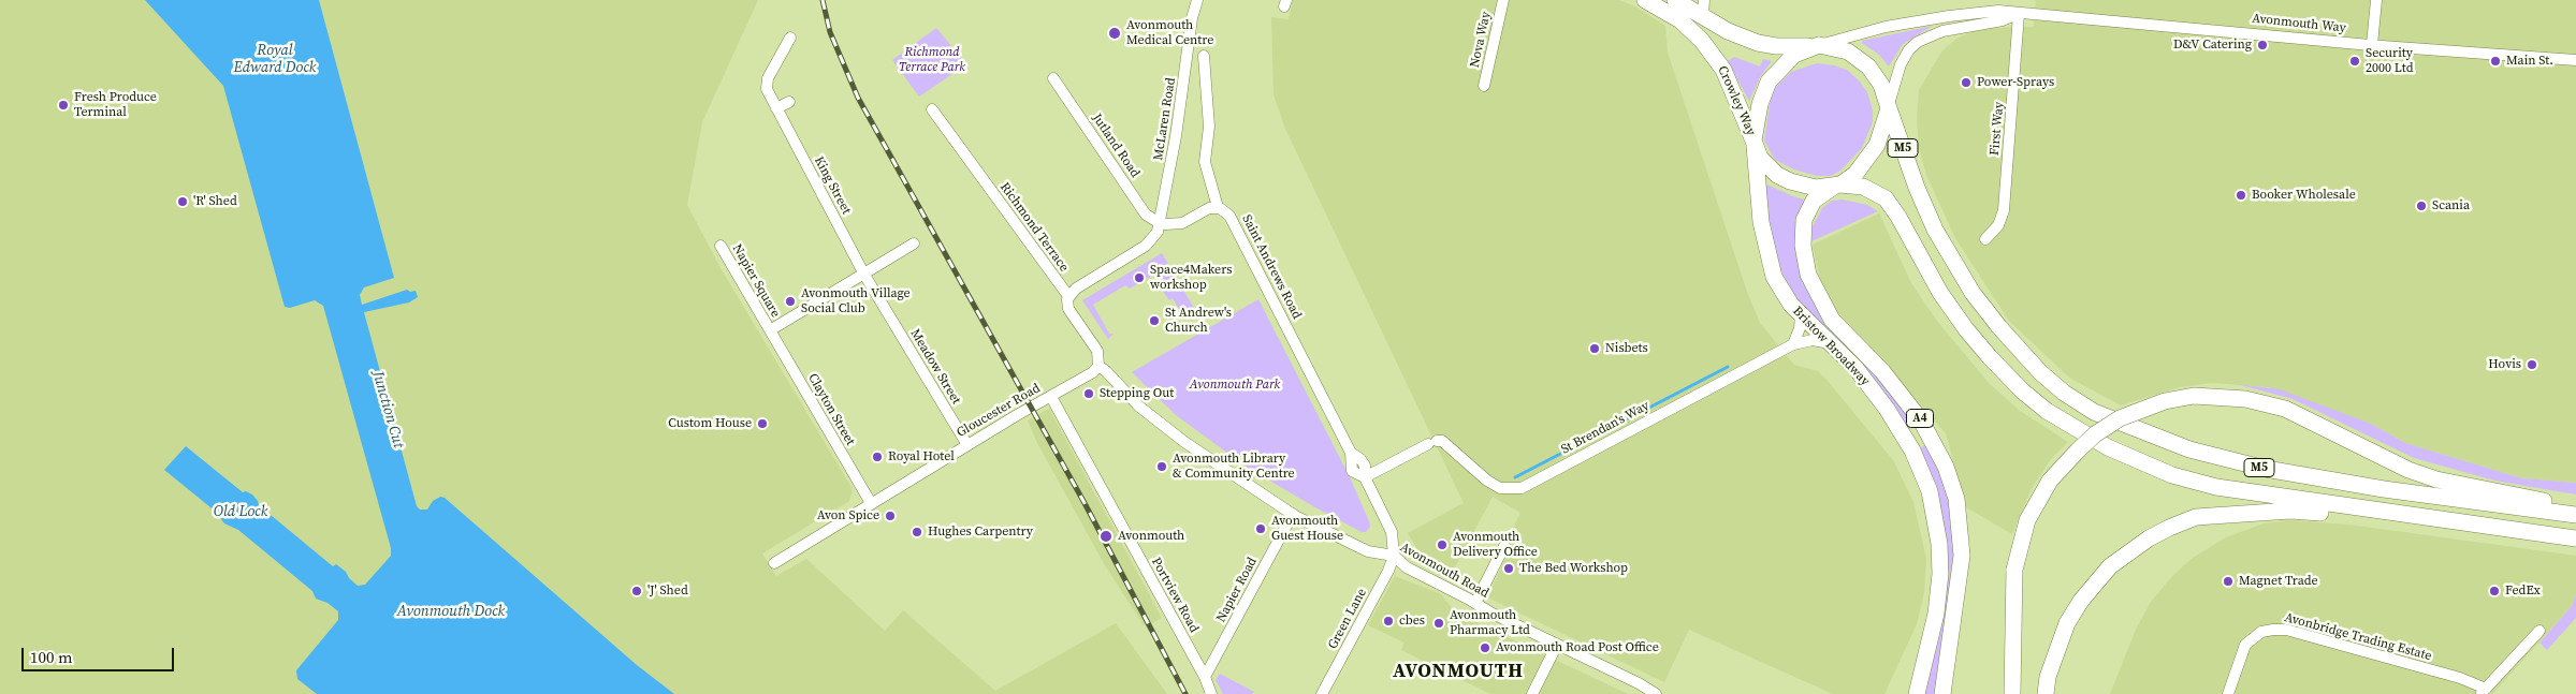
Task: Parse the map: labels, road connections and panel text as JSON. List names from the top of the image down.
{
  "streets": {
    "highway": [
      "Crowley Way",
      "M5",
      "Bristow Broadway",
      "A4"
    ],
    "street": [
      "Avonmouth Way",
      "Nova Way",
      "McLaren Road",
      "First Way",
      "Jutland Road",
      "King Street",
      "Richmond Terrace",
      "Saint Andrews Road",
      "Napier Square",
      "Meadow Street",
      "Clayton Street",
      "Gloucester Road",
      "St Brendan's Way",
      "Avonmouth Road",
      "Napier Road",
      "Portview Road",
      "Green Lane",
      "Avonbridge Trading Estate"
    ]
  },
  "crossings": [
    ["Avonmouth Way", "Crowley Way"],
    ["Avonmouth Way", "First Way"],
    ["Avonmouth Way", "M5"],
    ["Avonmouth Way", "Bristow Broadway"],
    ["Crowley Way", "M5"],
    ["Crowley Way", "Bristow Broadway"],
    ["McLaren Road", "Jutland Road"],
    ["McLaren Road", "Richmond Terrace"],
    ["M5", "Bristow Broadway"],
    ["King Street", "Meadow Street"],
    ["Richmond Terrace", "Gloucester Road"],
    ["Richmond Terrace", "Avonmouth Road"],
    ["Saint Andrews Road", "St Brendan's Way"],
    ["Saint Andrews Road", "Avonmouth Road"],
    ["Saint Andrews Road", "Green Lane"],
    ["Napier Square", "Clayton Street"],
    ["Bristow Broadway", "St Brendan's Way"],
    ["Meadow Street", "Gloucester Road"],
    ["Clayton Street", "Gloucester Road"],
    ["Gloucester Road", "Avonmouth Road"],
    ["Gloucester Road", "Portview Road"],
    ["Avonmouth Road", "Napier Road"],
    ["Avonmouth Road", "Green Lane"],
    ["Napier Road", "Portview Road"]
  ],
  "districts": ["AVONMOUTH"],
  "water": [
    "Royal Edward Dock",
    "Junction Cut",
    "Old Lock",
    "Avonmouth Dock"
  ],
  "parks": ["Richmond Terrace Park", "Avonmouth Park"],
  "places": [
    "Avonmouth Medical Centre",
    "D&V Catering",
    "Security 2000 Ltd",
    "Main St.",
    "Power-Sprays",
    "Fresh Produce Terminal",
    "Booker Wholesale",
    "'R' Shed",
    "Scania",
    "Space4Makers workshop",
    "Avonmouth Village Social Club",
    "St Andrew's Church",
    "Nisbets",
    "Hovis",
    "Stepping Out",
    "Custom House",
    "Royal Hotel",
    "Avonmouth Library & Community Centre",
    "Avon Spice",
    "Avonmouth Guest House",
    "Hughes Carpentry",
    "Avonmouth",
    "Avonmouth Delivery Office",
    "The Bed Workshop",
    "Magnet Trade",
    "'J' Shed",
    "FedEx",
    "cbes",
    "Avonmouth Pharmacy Ltd",
    "Avonmouth Road Post Office"
  ],
  "scale_bar": "100 m"
}
